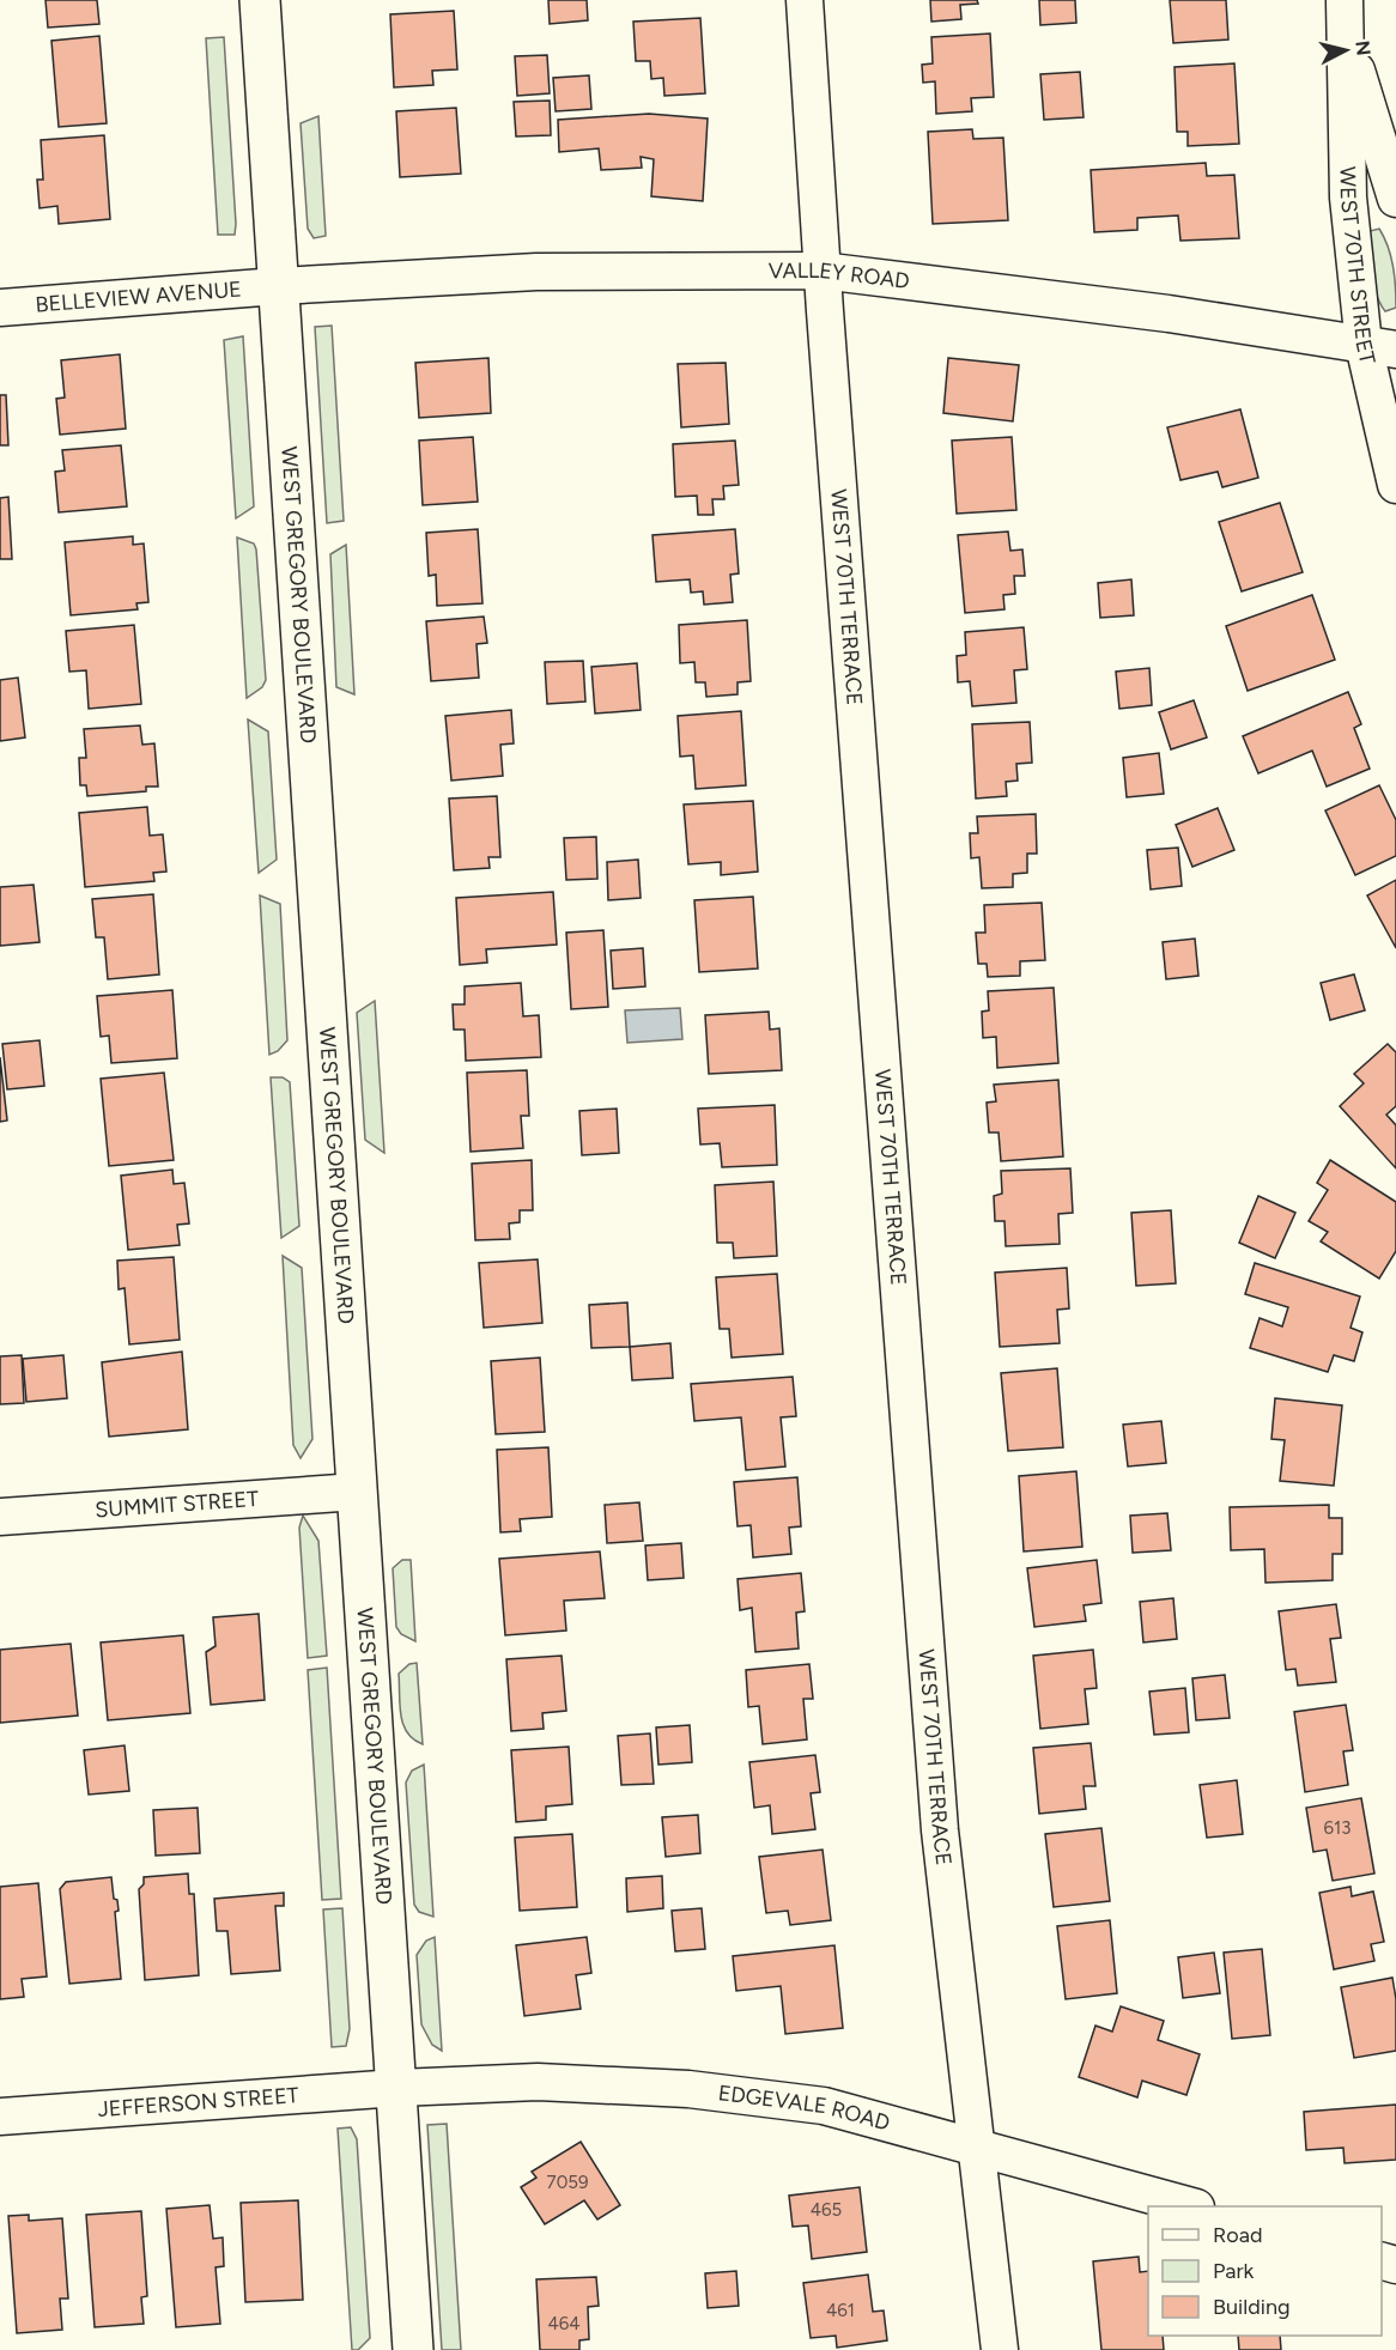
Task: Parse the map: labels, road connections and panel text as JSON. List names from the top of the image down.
{
  "streets": {
    "main road": ["WEST GREGORY BOULEVARD"],
    "street": [
      "WEST 70TH STREET",
      "VALLEY ROAD",
      "BELLEVIEW AVENUE",
      "WEST 70TH TERRACE",
      "SUMMIT STREET",
      "JEFFERSON STREET",
      "EDGEVALE ROAD"
    ]
  },
  "crossings": [
    ["WEST 70TH STREET", "VALLEY ROAD"],
    ["VALLEY ROAD", "BELLEVIEW AVENUE"],
    ["VALLEY ROAD", "WEST GREGORY BOULEVARD"],
    ["VALLEY ROAD", "WEST 70TH TERRACE"],
    ["BELLEVIEW AVENUE", "WEST GREGORY BOULEVARD"],
    ["WEST GREGORY BOULEVARD", "SUMMIT STREET"],
    ["WEST GREGORY BOULEVARD", "JEFFERSON STREET"],
    ["WEST GREGORY BOULEVARD", "EDGEVALE ROAD"],
    ["WEST 70TH TERRACE", "EDGEVALE ROAD"],
    ["JEFFERSON STREET", "EDGEVALE ROAD"]
  ],
  "house_numbers": [
    "613",
    "7059",
    "465",
    "461",
    "464"
  ],
  "legend": ["Road", "Park", "Building"],
  "north": "right"
}
